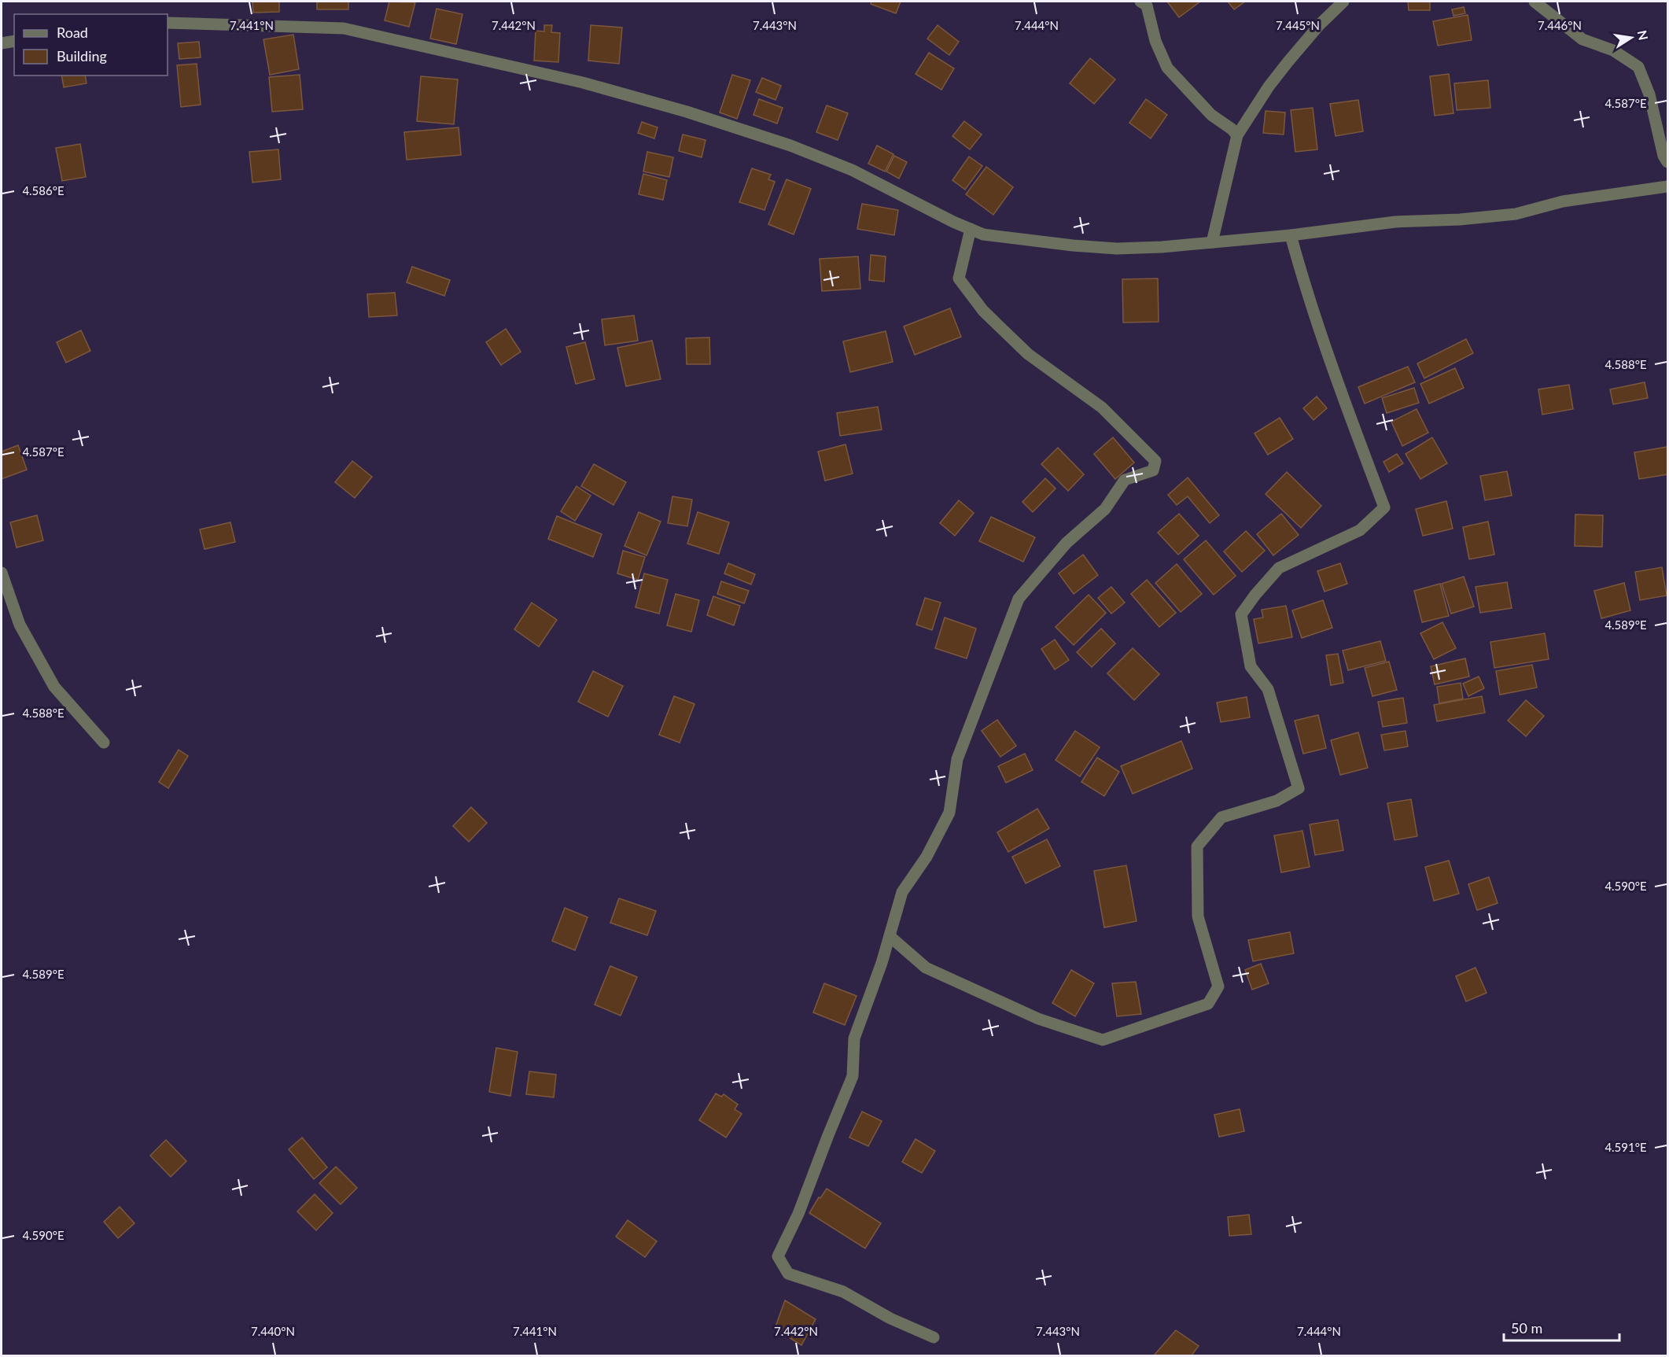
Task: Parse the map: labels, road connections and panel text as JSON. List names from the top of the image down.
{
  "legend": ["Road", "Building"],
  "scale_bar": "50 m",
  "north": "right",
  "coordinates": [
    "7.441°N",
    "7.442°N",
    "7.443°N",
    "7.444°N",
    "7.445°N",
    "7.446°N",
    "4.587°E",
    "4.586°E",
    "4.588°E",
    "4.589°E",
    "4.590°E",
    "4.591°E",
    "7.440°N"
  ]
}
